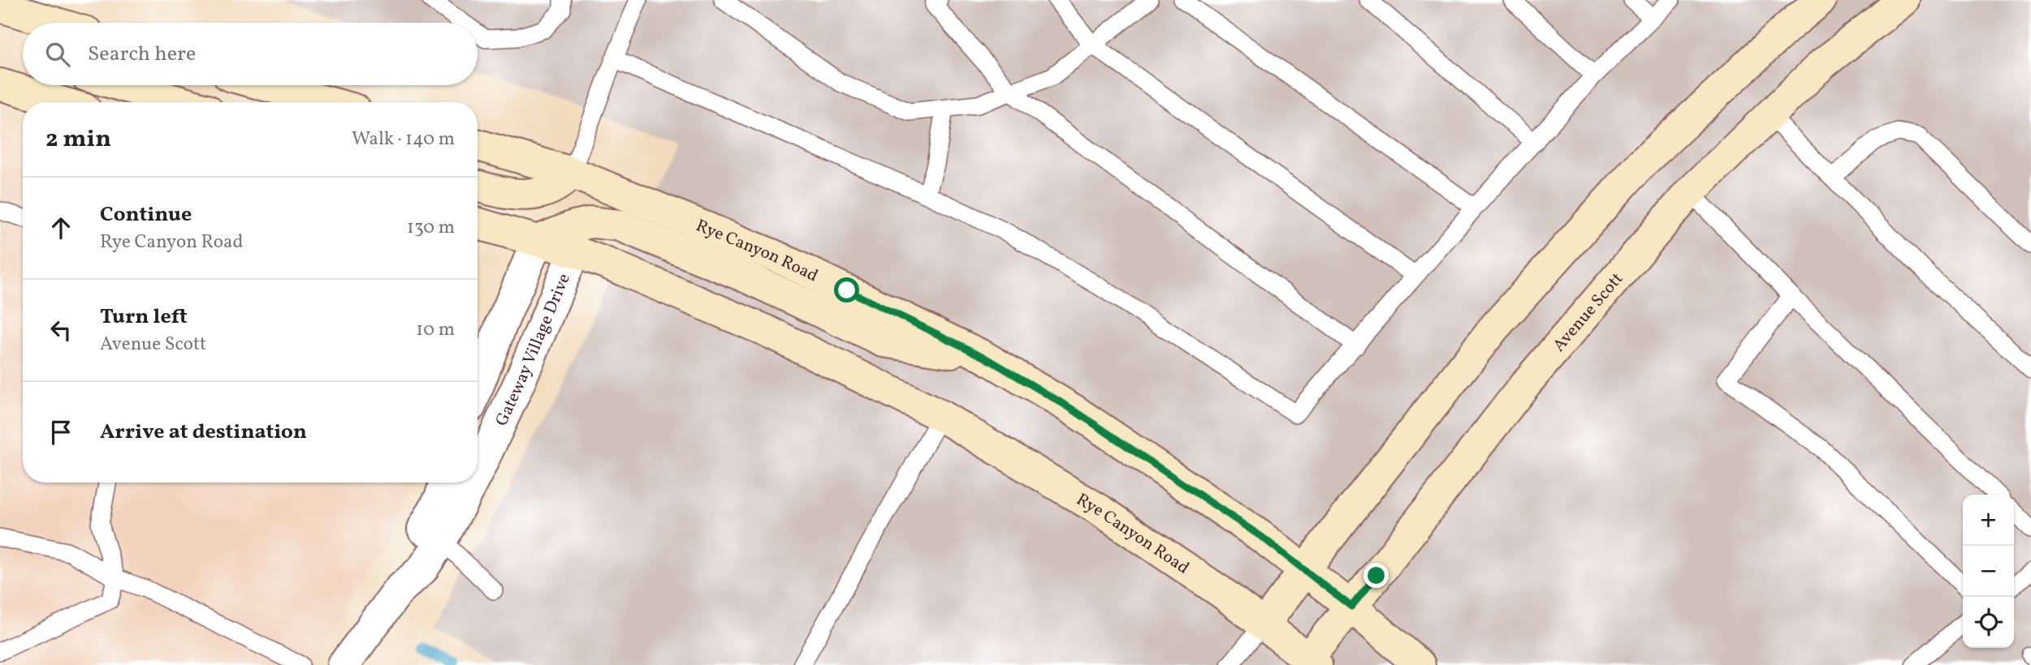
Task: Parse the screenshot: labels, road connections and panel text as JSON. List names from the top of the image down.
{
  "streets": {
    "main road": ["Rye Canyon Road", "Avenue Scott"],
    "street": ["Gateway Village Drive"]
  },
  "crossings": [
    ["Rye Canyon Road", "Avenue Scott"],
    ["Rye Canyon Road", "Gateway Village Drive"]
  ],
  "page": {
    "search": "Search here",
    "heading": ["2 min", "Walk · 140 m"],
    "list": [
      ["Continue", "Rye Canyon Road", "130 m"],
      ["Turn left", "Avenue Scott", "10 m"],
      "Arrive at destination"
    ],
    "map_buttons": ["+", "−"]
  }
}
